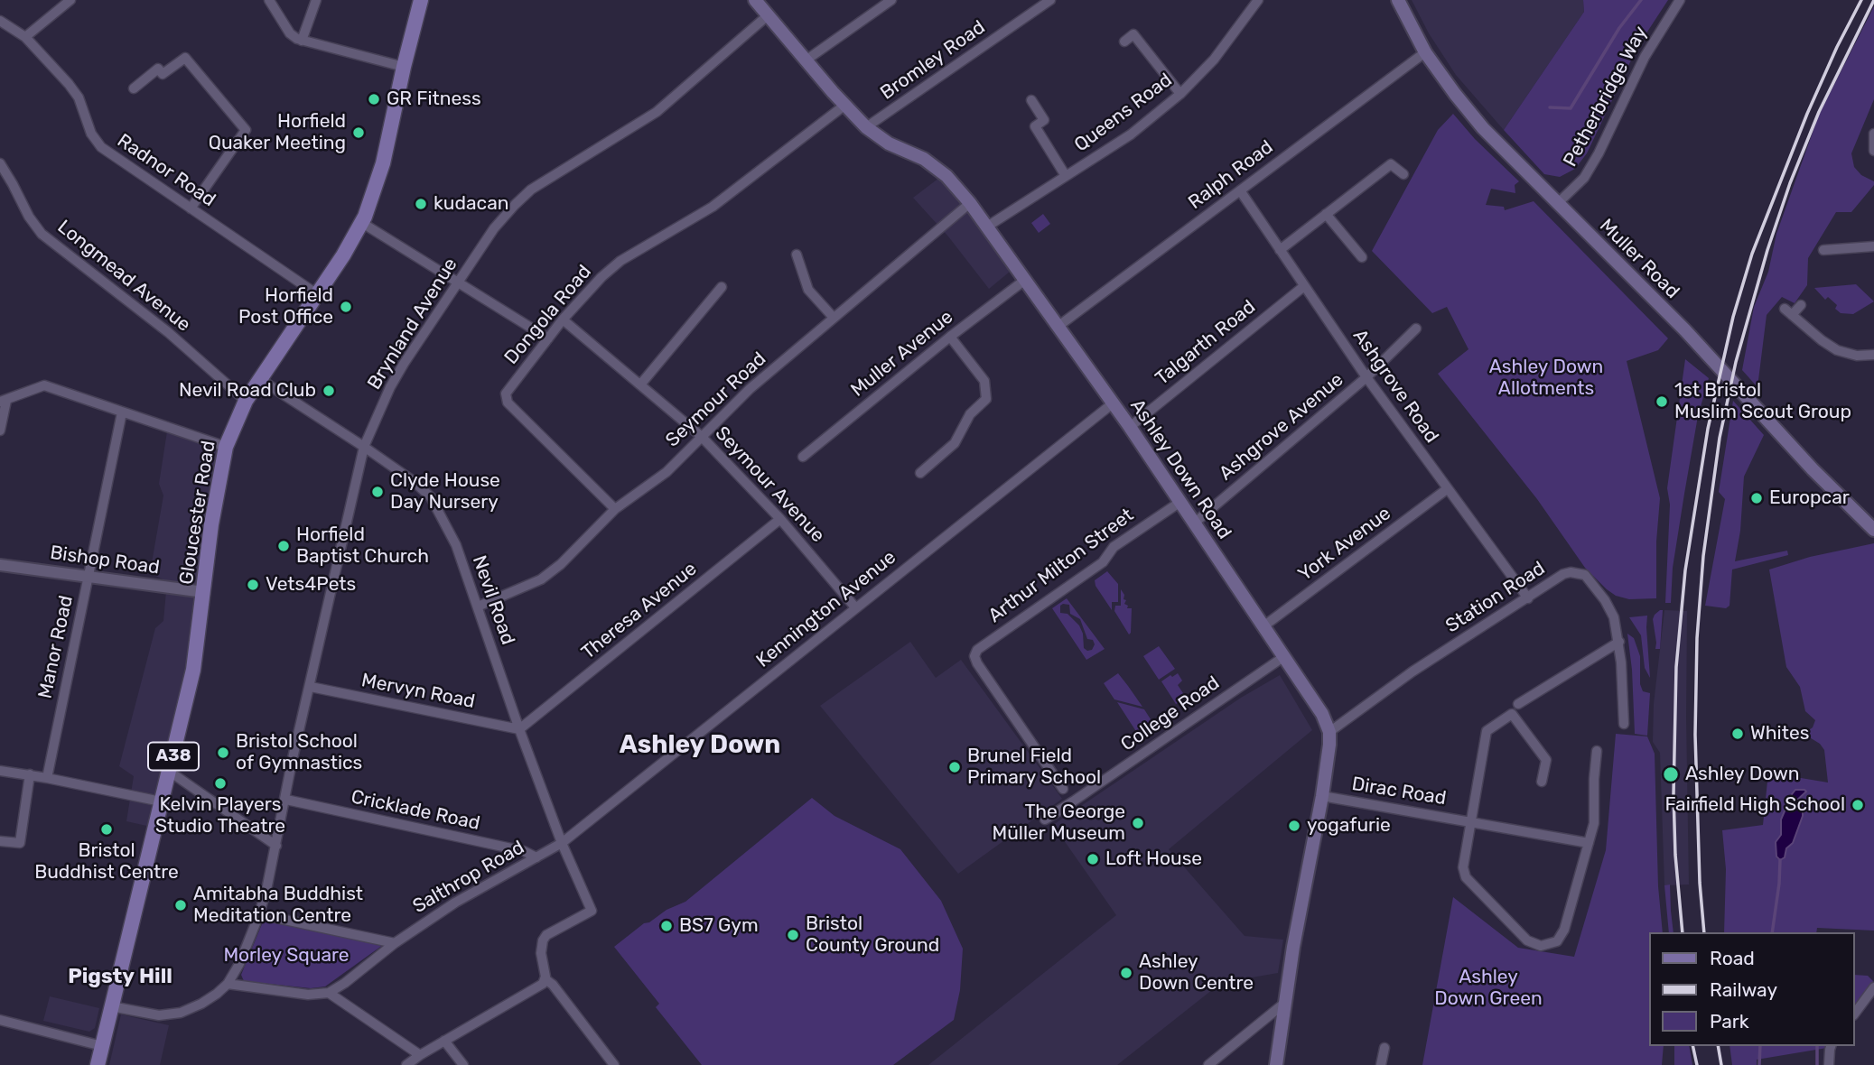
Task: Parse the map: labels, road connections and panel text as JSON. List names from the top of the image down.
{
  "streets": {
    "main road": [
      "Muller Road",
      "Ashley Down Road",
      "Gloucester Road",
      "A38"
    ],
    "street": [
      "Bromley Road",
      "Petherbridge Way",
      "Queens Road",
      "Radnor Road",
      "Ralph Road",
      "Longmead Avenue",
      "Dongola Road",
      "Brynland Avenue",
      "Talgarth Road",
      "Muller Avenue",
      "Ashgrove Road",
      "Seymour Road",
      "Ashgrove Avenue",
      "Seymour Avenue",
      "York Avenue",
      "Bishop Road",
      "Arthur Milton Street",
      "Station Road",
      "Nevil Road",
      "Kennington Avenue",
      "Theresa Avenue",
      "Manor Road",
      "Mervyn Road",
      "College Road",
      "Dirac Road",
      "Cricklade Road",
      "Salthrop Road"
    ]
  },
  "crossings": [
    ["Bromley Road", "Ashley Down Road"],
    ["Petherbridge Way", "Muller Road"],
    ["Queens Road", "Ashley Down Road"],
    ["Radnor Road", "Gloucester Road"],
    ["Ralph Road", "Muller Road"],
    ["Ralph Road", "Ashgrove Road"],
    ["Ralph Road", "Ashley Down Road"],
    ["Longmead Avenue", "Gloucester Road"],
    ["Dongola Road", "Seymour Road"],
    ["Dongola Road", "Ashley Down Road"],
    ["Dongola Road", "Seymour Avenue"],
    ["Brynland Avenue", "Ashley Down Road"],
    ["Brynland Avenue", "Gloucester Road"],
    ["Brynland Avenue", "Nevil Road"],
    ["Brynland Avenue", "Mervyn Road"],
    ["Brynland Avenue", "Cricklade Road"],
    ["Talgarth Road", "Ashgrove Road"],
    ["Talgarth Road", "Ashley Down Road"],
    ["Muller Avenue", "Ashley Down Road"],
    ["Ashgrove Road", "Ashgrove Avenue"],
    ["Ashgrove Road", "York Avenue"],
    ["Ashgrove Road", "Station Road"],
    ["Seymour Road", "Ashley Down Road"],
    ["Seymour Road", "Seymour Avenue"],
    ["Seymour Road", "Nevil Road"],
    ["Ashgrove Avenue", "Ashley Down Road"],
    ["Ashley Down Road", "York Avenue"],
    ["Ashley Down Road", "Arthur Milton Street"],
    ["Ashley Down Road", "Station Road"],
    ["Ashley Down Road", "Kennington Avenue"],
    ["Ashley Down Road", "College Road"],
    ["Seymour Avenue", "Kennington Avenue"],
    ["Seymour Avenue", "Theresa Avenue"],
    ["Gloucester Road", "Bishop Road"],
    ["Gloucester Road", "Nevil Road"],
    ["Bishop Road", "Manor Road"],
    ["Nevil Road", "Kennington Avenue"],
    ["Nevil Road", "Theresa Avenue"],
    ["Nevil Road", "Mervyn Road"],
    ["Nevil Road", "Salthrop Road"],
    ["Kennington Avenue", "Salthrop Road"],
    ["Theresa Avenue", "Mervyn Road"],
    ["Cricklade Road", "Salthrop Road"]
  ],
  "districts": ["Ashley Down", "Pigsty Hill"],
  "parks": ["Ashley Down Allotments", "Morley Square", "Ashley Down Green"],
  "places": [
    "GR Fitness",
    "Horfield Quaker Meeting",
    "kudacan",
    "Horfield Post Office",
    "Nevil Road Club",
    "1st Bristol Muslim Scout Group",
    "Clyde House Day Nursery",
    "Europcar",
    "Horfield Baptist Church",
    "Vets4Pets",
    "Whites",
    "Bristol School of Gymnastics",
    "Brunel Field Primary School",
    "Ashley Down",
    "Kelvin Players Studio Theatre",
    "Fairfield High School",
    "The George Müller Museum",
    "yogafurie",
    "Bristol Buddhist Centre",
    "Loft House",
    "Amitabha Buddhist Meditation Centre",
    "BS7 Gym",
    "Bristol County Ground",
    "Ashley Down Centre"
  ],
  "legend": ["Road", "Railway", "Park"]
}
